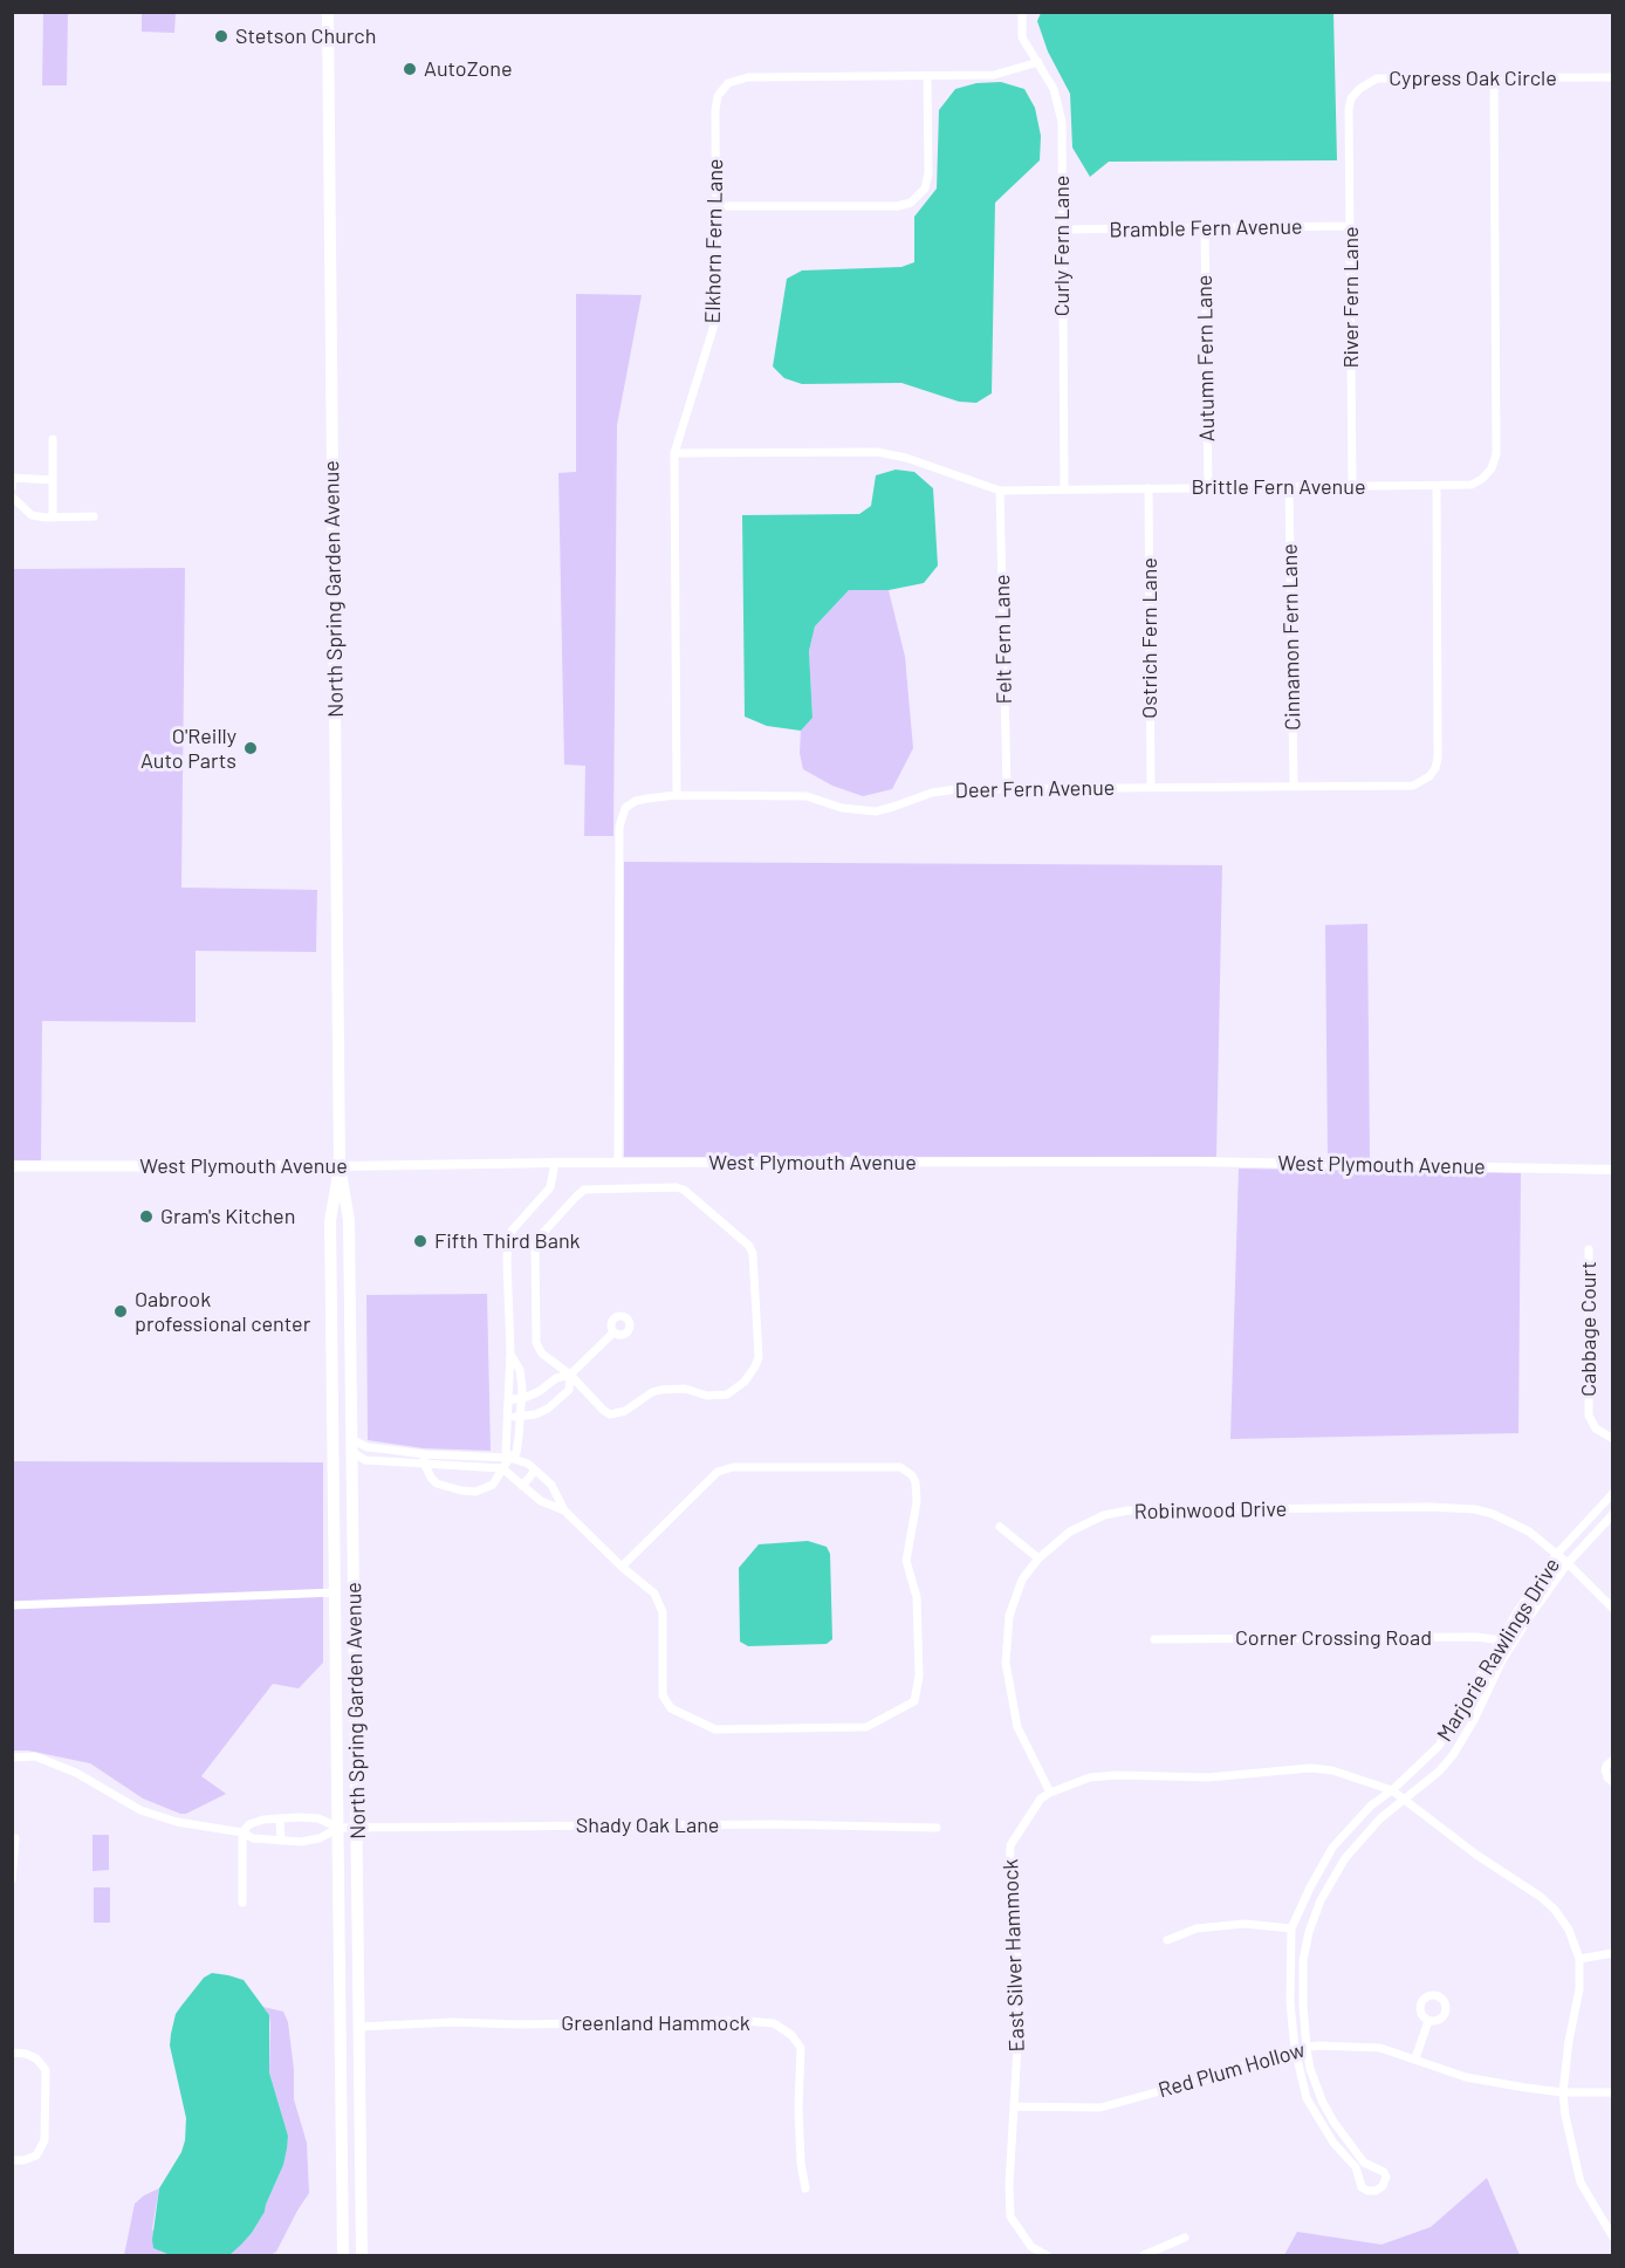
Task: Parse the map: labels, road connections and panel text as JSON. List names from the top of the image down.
{
  "streets": {
    "highway": ["North Spring Garden Avenue"],
    "main road": ["West Plymouth Avenue"],
    "street": [
      "Cypress Oak Circle",
      "Bramble Fern Avenue",
      "Elkhorn Fern Lane",
      "Curly Fern Lane",
      "River Fern Lane",
      "Autumn Fern Lane",
      "Brittle Fern Avenue",
      "Cinnamon Fern Lane",
      "Ostrich Fern Lane",
      "Felt Fern Lane",
      "Deer Fern Avenue",
      "Cabbage Court",
      "Robinwood Drive",
      "Corner Crossing Road",
      "Marjorie Rawlings Drive",
      "Shady Oak Lane",
      "East Silver Hammock",
      "Greenland Hammock",
      "Red Plum Hollow"
    ]
  },
  "crossings": [
    ["Cypress Oak Circle", "River Fern Lane"],
    ["Cypress Oak Circle", "Brittle Fern Avenue"],
    ["Bramble Fern Avenue", "Curly Fern Lane"],
    ["Bramble Fern Avenue", "River Fern Lane"],
    ["Bramble Fern Avenue", "Autumn Fern Lane"],
    ["Elkhorn Fern Lane", "Curly Fern Lane"],
    ["Elkhorn Fern Lane", "Brittle Fern Avenue"],
    ["Elkhorn Fern Lane", "Deer Fern Avenue"],
    ["Curly Fern Lane", "Brittle Fern Avenue"],
    ["River Fern Lane", "Brittle Fern Avenue"],
    ["Autumn Fern Lane", "Brittle Fern Avenue"],
    ["Brittle Fern Avenue", "Cinnamon Fern Lane"],
    ["Brittle Fern Avenue", "Ostrich Fern Lane"],
    ["Brittle Fern Avenue", "Felt Fern Lane"],
    ["Brittle Fern Avenue", "Deer Fern Avenue"],
    ["North Spring Garden Avenue", "West Plymouth Avenue"],
    ["North Spring Garden Avenue", "Shady Oak Lane"],
    ["North Spring Garden Avenue", "Greenland Hammock"],
    ["Cinnamon Fern Lane", "Deer Fern Avenue"],
    ["Ostrich Fern Lane", "Deer Fern Avenue"],
    ["Felt Fern Lane", "Deer Fern Avenue"],
    ["Deer Fern Avenue", "West Plymouth Avenue"],
    ["Robinwood Drive", "Marjorie Rawlings Drive"],
    ["Robinwood Drive", "East Silver Hammock"],
    ["Corner Crossing Road", "Marjorie Rawlings Drive"],
    ["Marjorie Rawlings Drive", "East Silver Hammock"],
    ["Marjorie Rawlings Drive", "Red Plum Hollow"],
    ["East Silver Hammock", "Red Plum Hollow"]
  ],
  "places": [
    "Stetson Church",
    "AutoZone",
    "O'Reilly Auto Parts",
    "Gram's Kitchen",
    "Fifth Third Bank",
    "Oabrook professional center"
  ]
}
